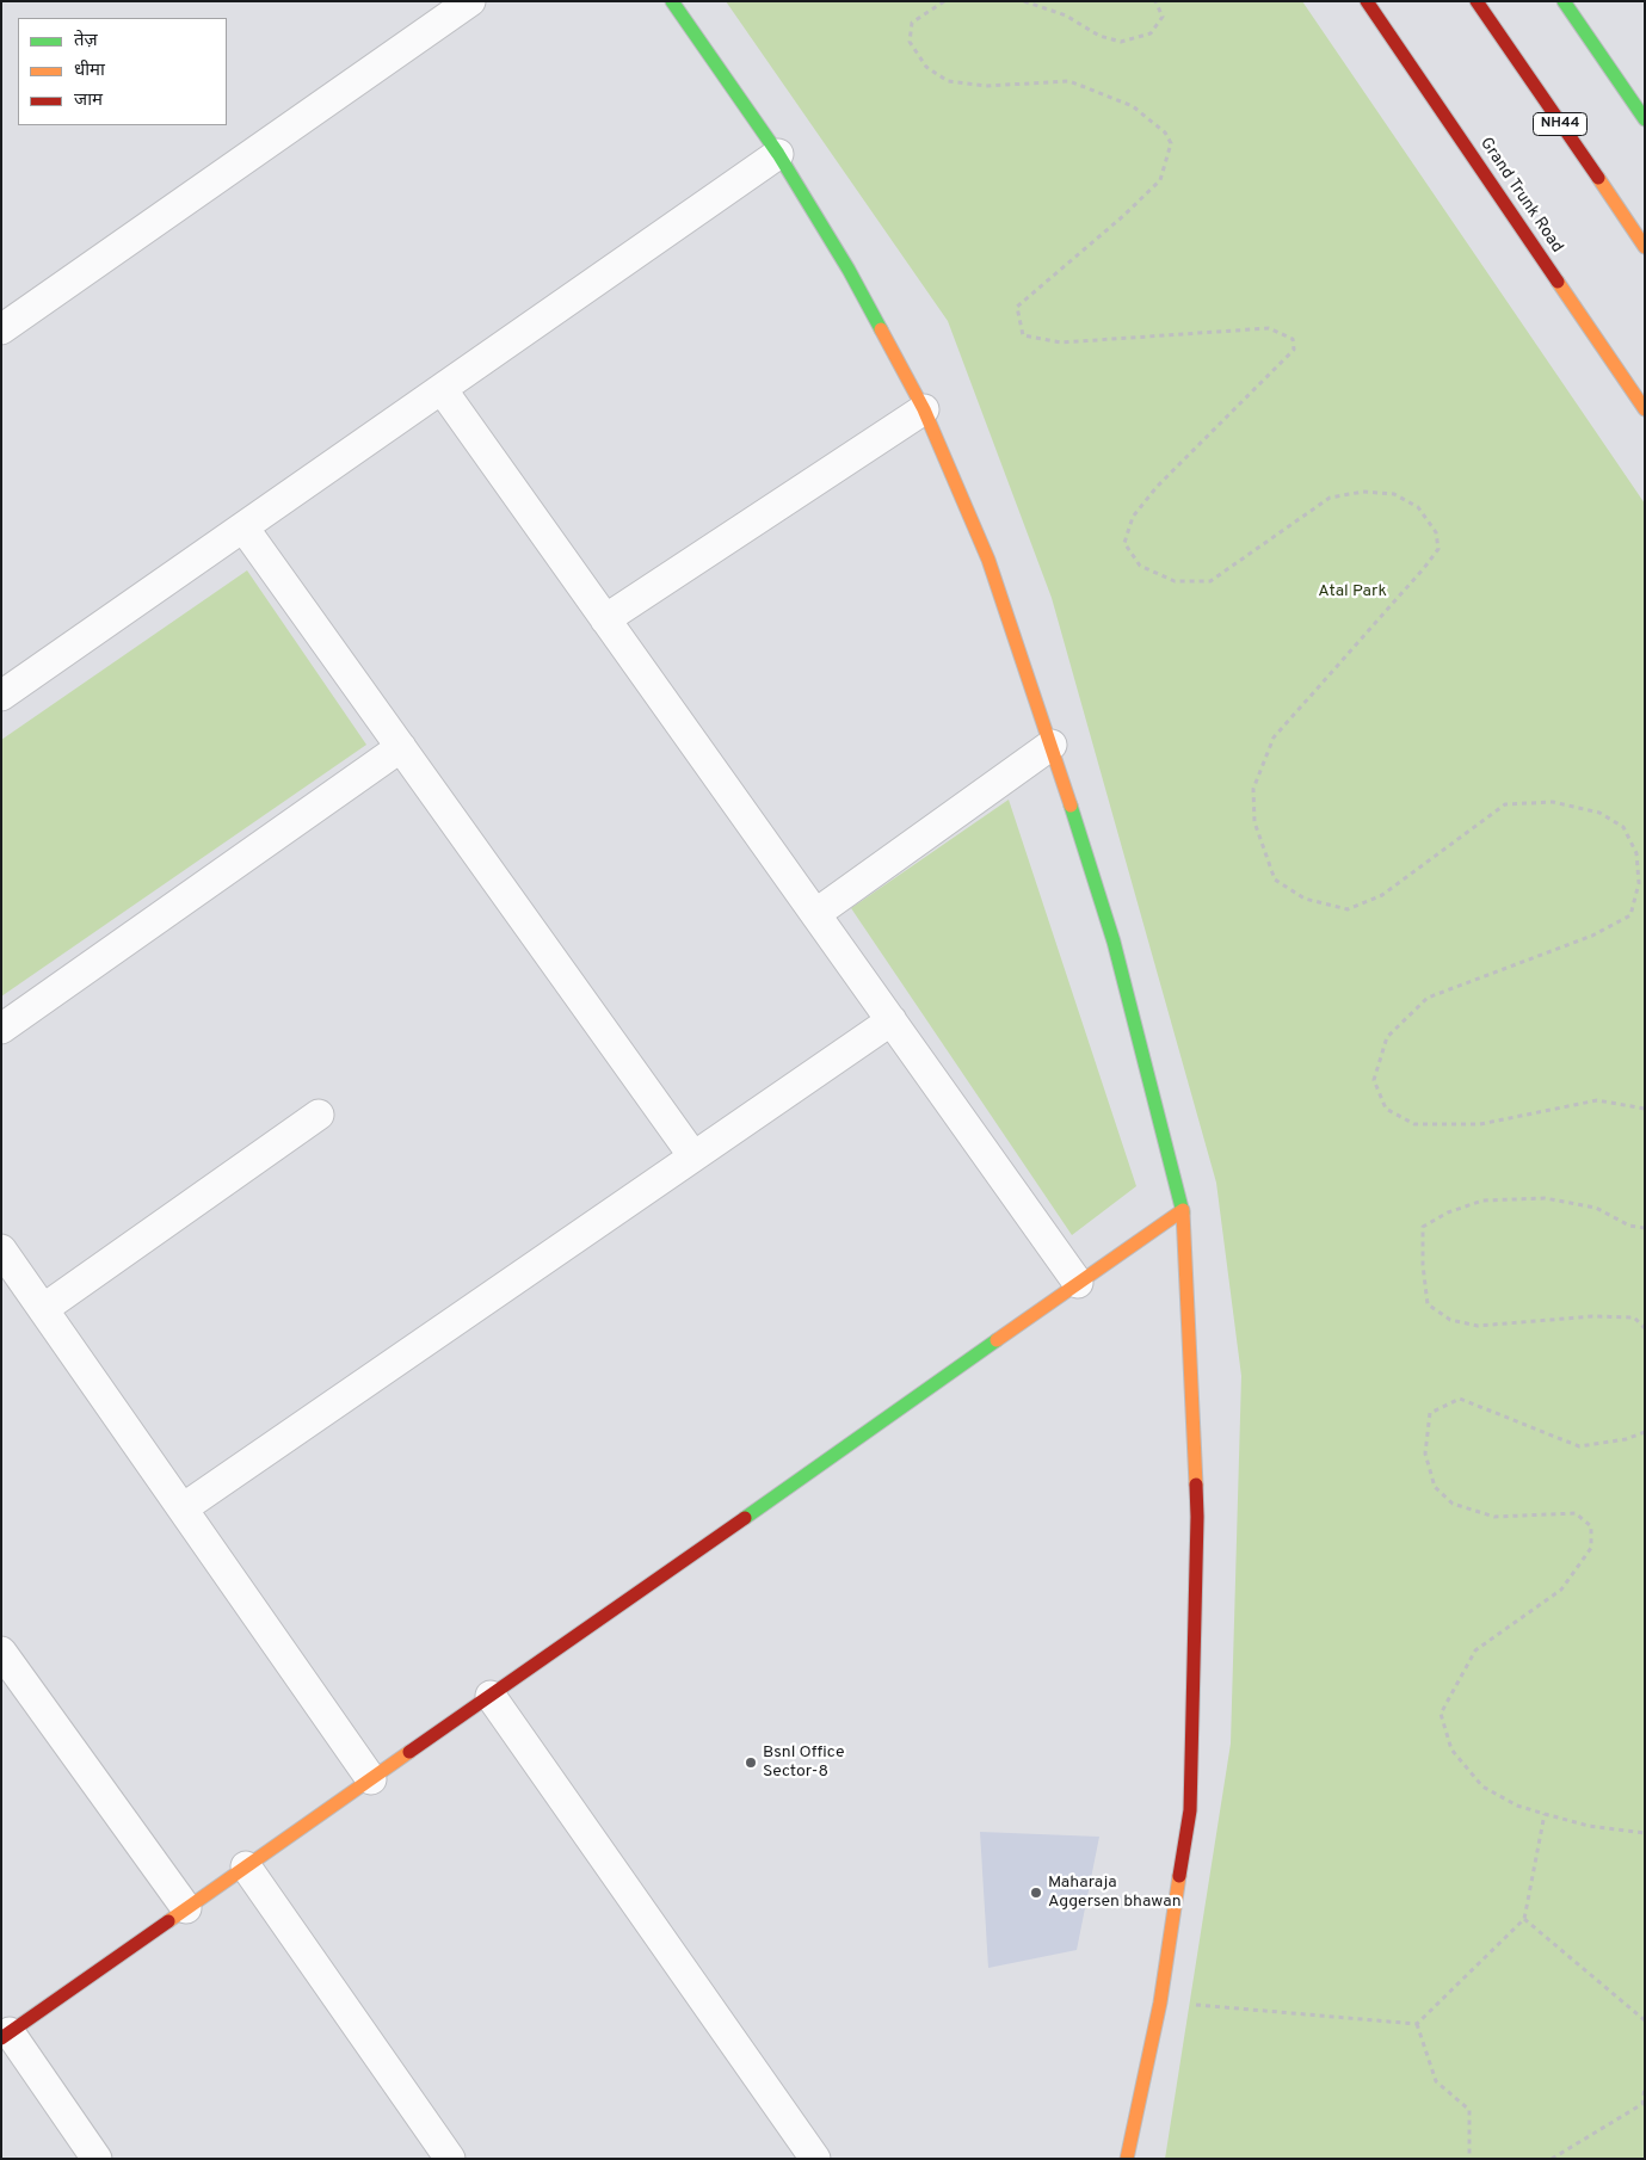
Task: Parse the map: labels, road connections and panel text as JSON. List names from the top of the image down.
{
  "streets": {
    "main road": ["NH44", "Grand Trunk Road"]
  },
  "parks": ["Atal Park"],
  "places": ["Bsnl Office Sector-8", "Maharaja Aggersen bhawan"],
  "legend": ["तेज़", "धीमा", "जाम"]
}
